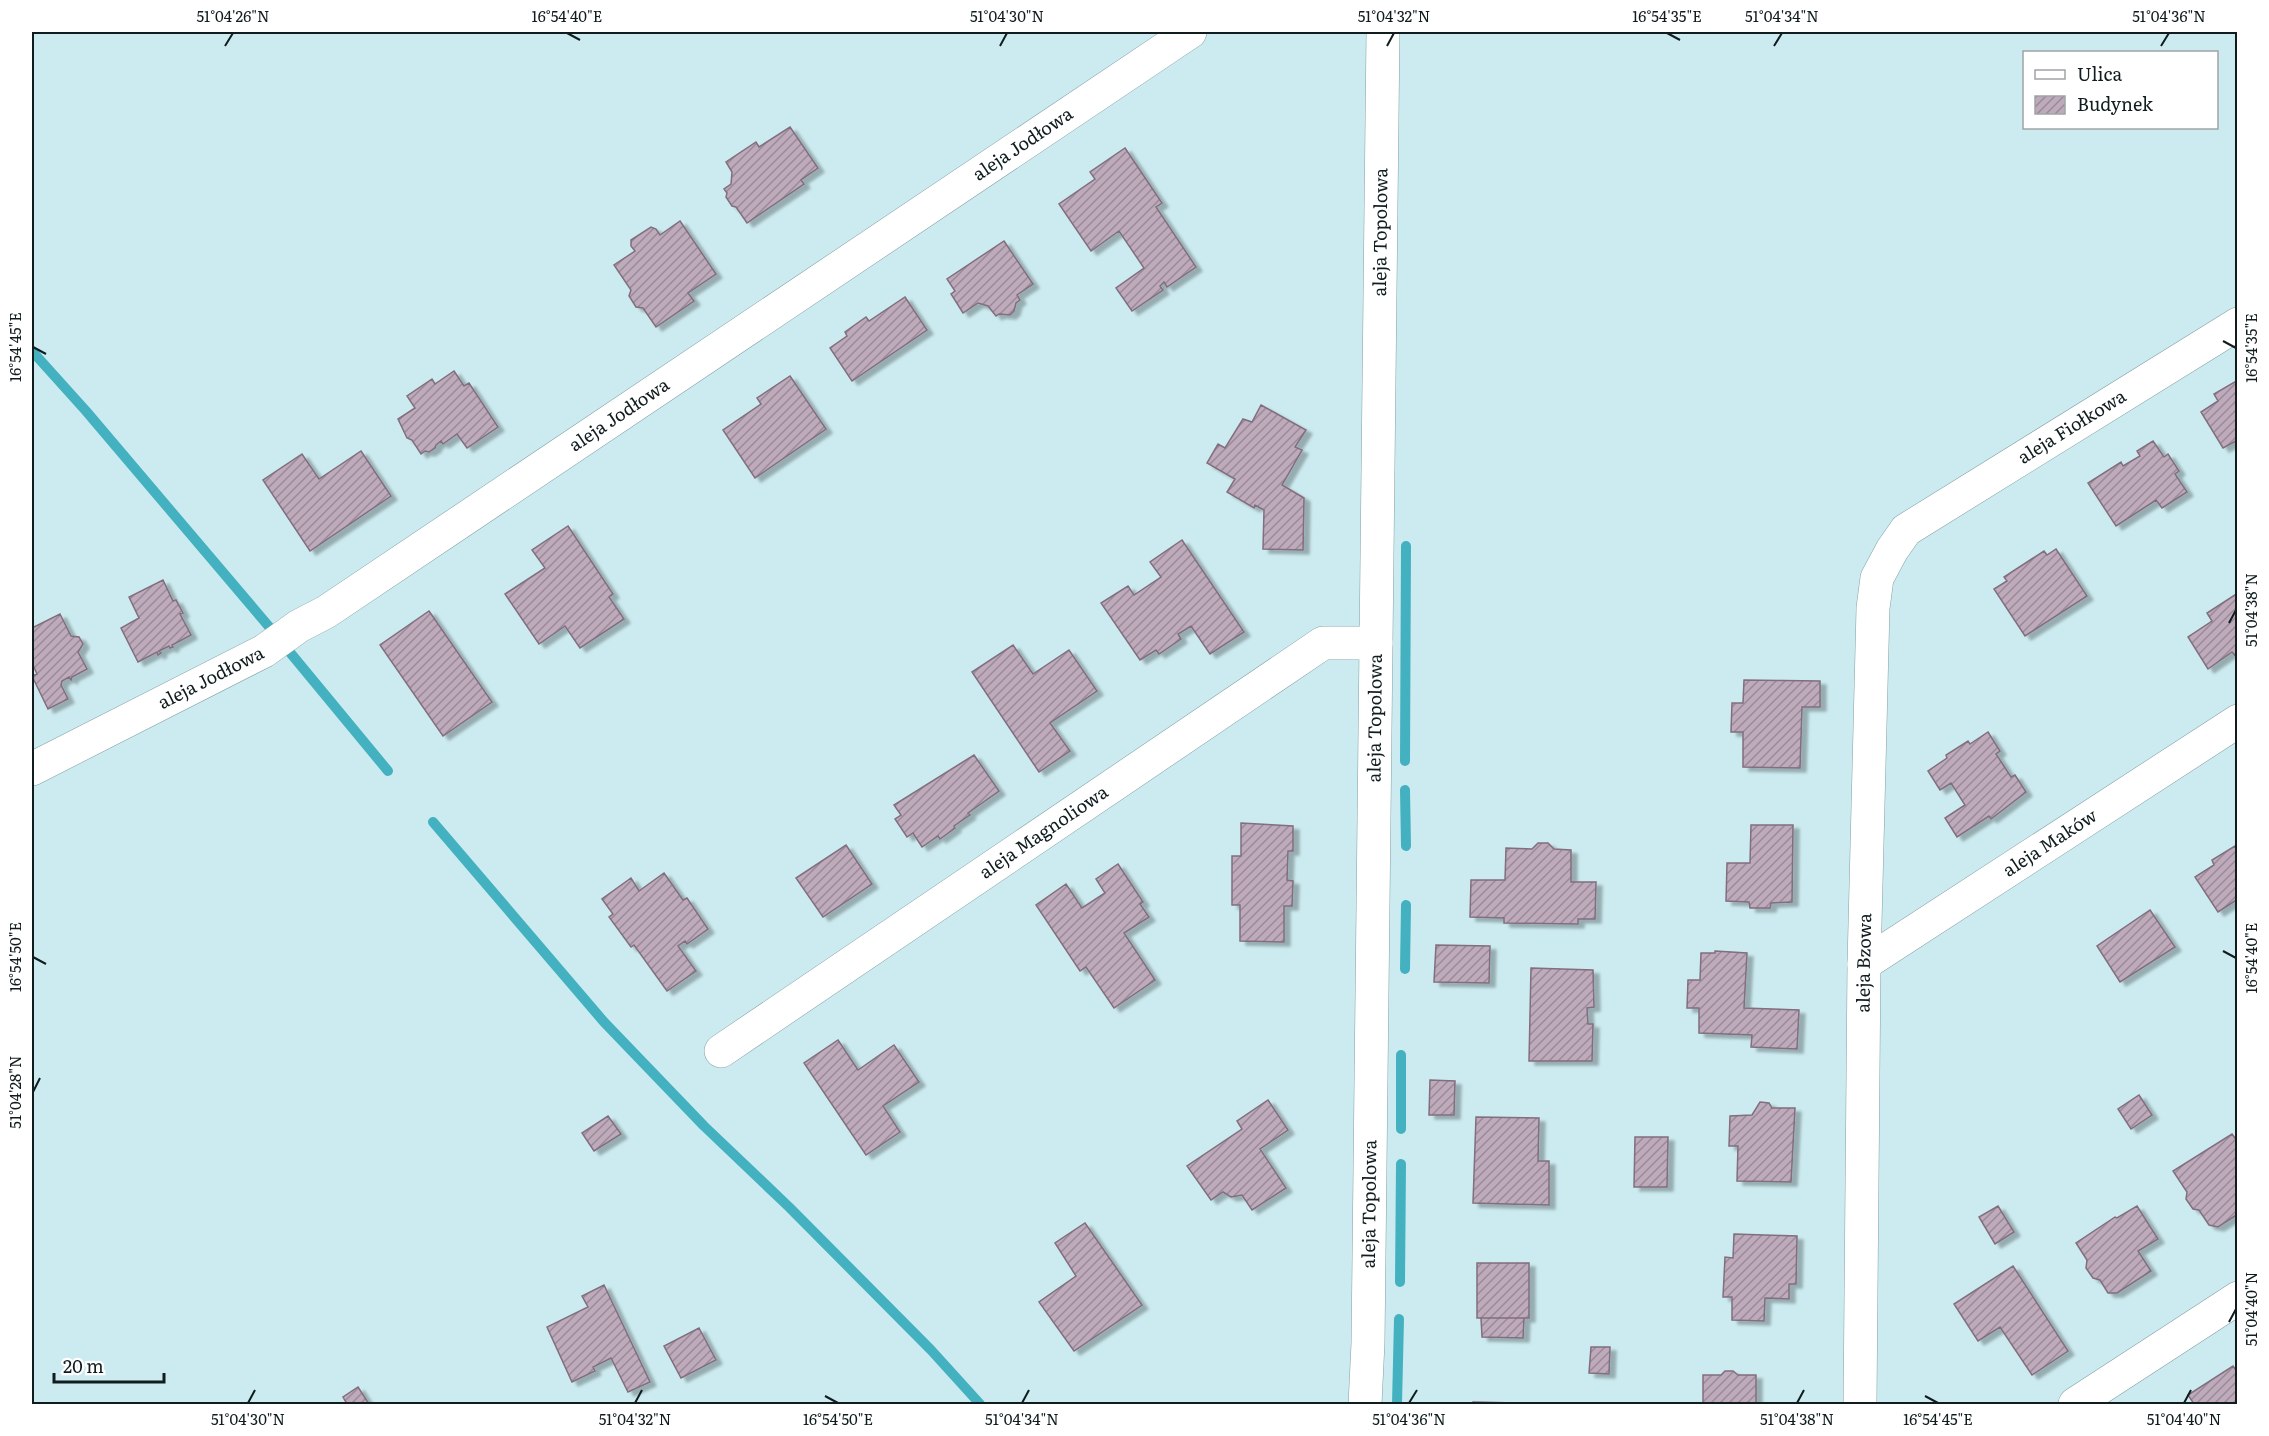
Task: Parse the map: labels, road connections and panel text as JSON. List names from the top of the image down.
{
  "streets": {
    "street": [
      "aleja Jodłowa",
      "aleja Topolowa",
      "aleja Fiołkowa",
      "aleja Magnoliowa",
      "aleja Maków",
      "aleja Bzowa"
    ]
  },
  "crossings": [
    ["aleja Topolowa", "aleja Magnoliowa"],
    ["aleja Fiołkowa", "aleja Bzowa"],
    ["aleja Maków", "aleja Bzowa"]
  ],
  "legend": ["Ulica", "Budynek"],
  "scale_bar": "20 m",
  "coordinates": [
    "51°04'26\"N",
    "16°54'40\"E",
    "51°04'30\"N",
    "51°04'32\"N",
    "16°54'35\"E",
    "51°04'34\"N",
    "51°04'36\"N",
    "16°54'45\"E",
    "51°04'38\"N",
    "16°54'50\"E",
    "51°04'28\"N",
    "51°04'40\"N"
  ]
}
